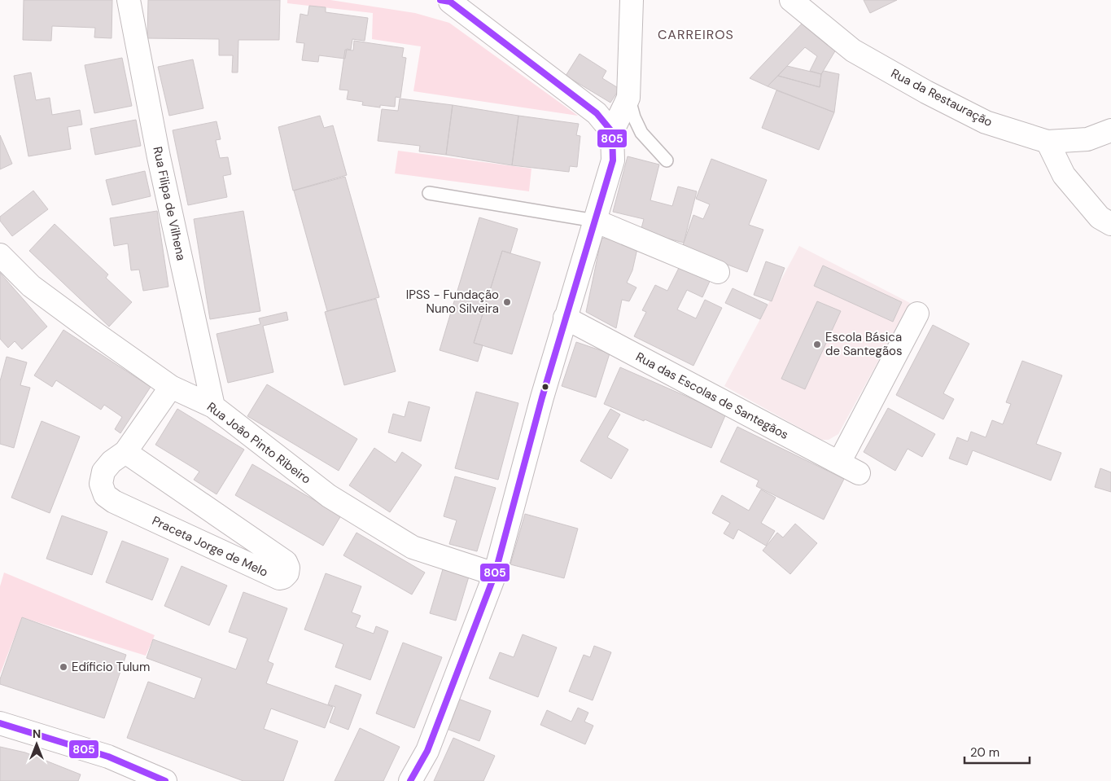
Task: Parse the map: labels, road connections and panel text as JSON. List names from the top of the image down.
{
  "streets": {
    "street": [
      "Rua da Restauração",
      "Rua Filipa de Vilhena",
      "Rua das Escolas de Santegãos",
      "Rua João Pinto Ribeiro",
      "Praceta Jorge de Melo"
    ]
  },
  "crossings": [
    ["Rua Filipa de Vilhena", "Rua João Pinto Ribeiro"],
    ["Rua João Pinto Ribeiro", "Praceta Jorge de Melo"]
  ],
  "districts": ["CARREIROS"],
  "places": ["IPSS - Fundação Nuno Silveira", "Escola Básica de Santegãos", "Edíficio Tulum"],
  "lines": ["transit line 805"],
  "scale_bar": "20 m",
  "north": "top"
}
